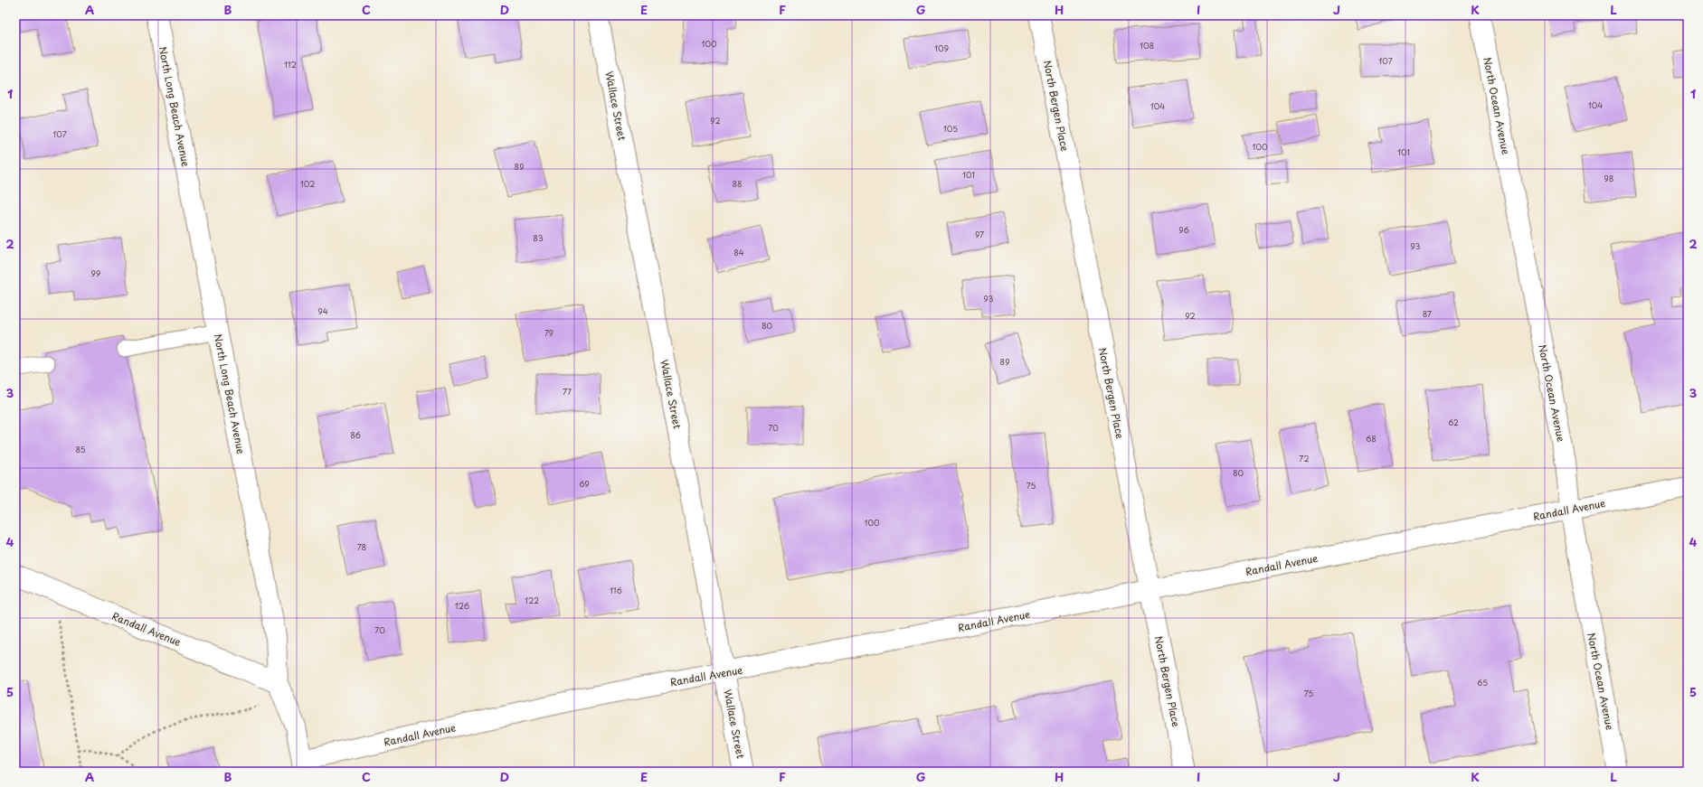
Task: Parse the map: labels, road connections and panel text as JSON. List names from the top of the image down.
{
  "streets": {
    "street": [
      "Wallace Street",
      "North Bergen Place",
      "North Ocean Avenue",
      "North Long Beach Avenue",
      "Randall Avenue"
    ]
  },
  "crossings": [
    ["Wallace Street", "Randall Avenue"],
    ["North Bergen Place", "Randall Avenue"],
    ["North Ocean Avenue", "Randall Avenue"],
    ["North Long Beach Avenue", "Randall Avenue"]
  ],
  "house_numbers": [
    "100",
    "108",
    "109",
    "107",
    "112",
    "104",
    "104",
    "92",
    "105",
    "107",
    "100",
    "101",
    "89",
    "101",
    "98",
    "102",
    "88",
    "96",
    "97",
    "83",
    "93",
    "84",
    "99",
    "93",
    "94",
    "87",
    "92",
    "80",
    "79",
    "89",
    "77",
    "62",
    "70",
    "86",
    "68",
    "85",
    "72",
    "80",
    "69",
    "75",
    "100",
    "78",
    "116",
    "122",
    "126",
    "70",
    "65",
    "75"
  ],
  "grid": {
    "columns": [
      "A",
      "B",
      "C",
      "D",
      "E",
      "F",
      "G",
      "H",
      "I",
      "J",
      "K",
      "L"
    ],
    "rows": [
      "1",
      "2",
      "3",
      "4",
      "5"
    ]
  }
}
